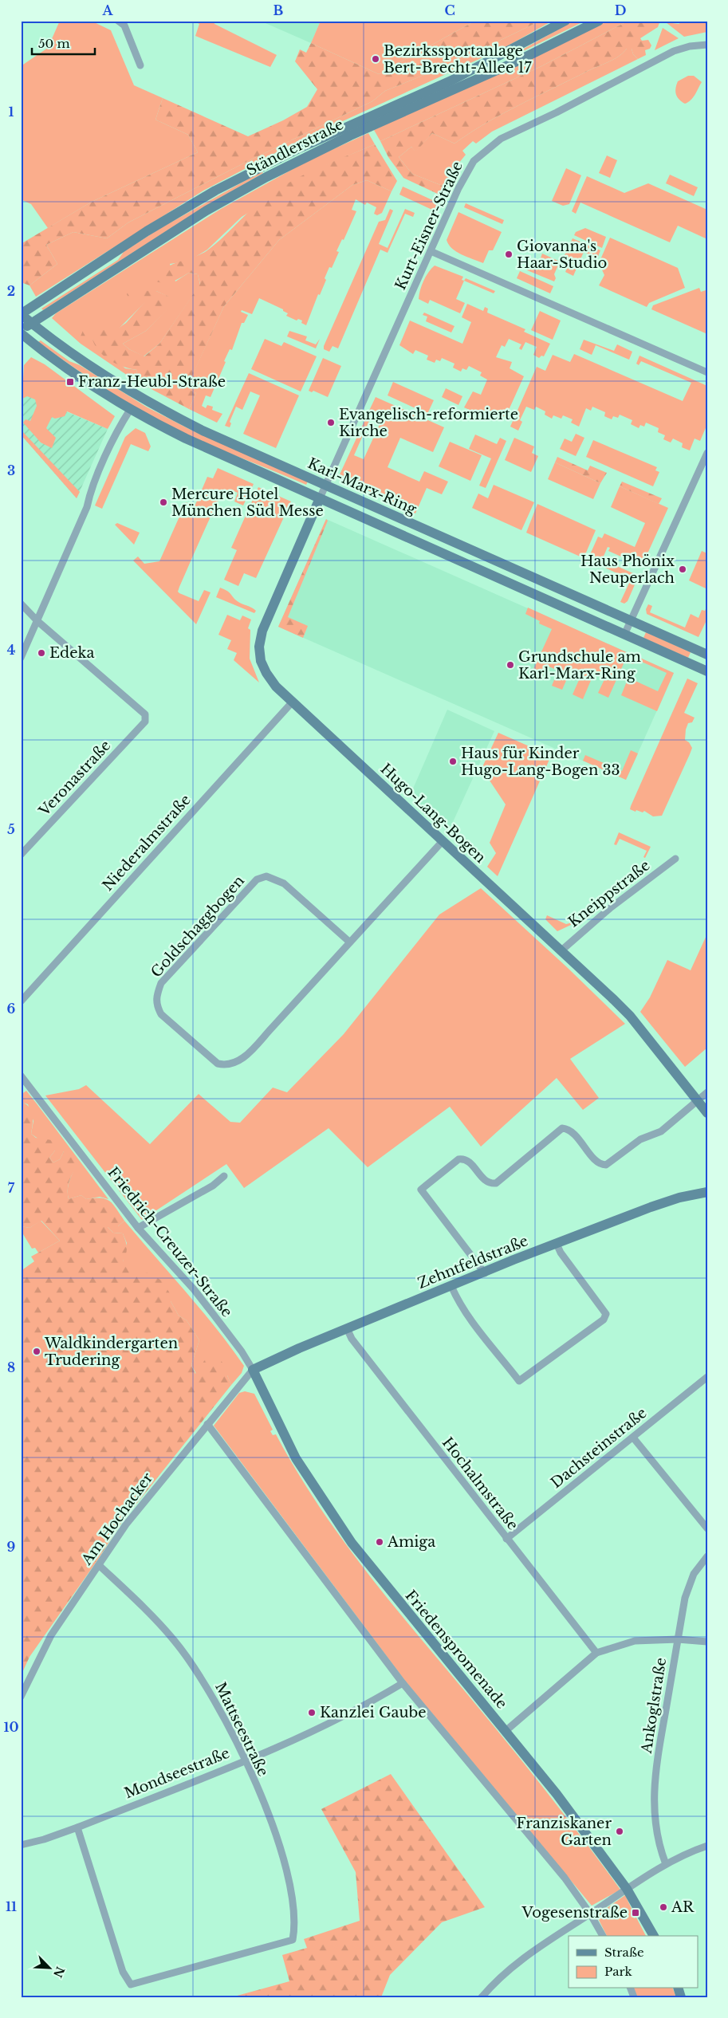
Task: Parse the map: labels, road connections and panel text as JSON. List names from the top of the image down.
{
  "streets": {
    "main road": [
      "Ständlerstraße",
      "Karl-Marx-Ring",
      "Hugo-Lang-Bogen",
      "Zehntfeldstraße",
      "Friedenspromenade"
    ],
    "street": [
      "Kurt-Eisner-Straße",
      "Veronastraße",
      "Niederalmstraße",
      "Kneippstraße",
      "Goldschaggbogen",
      "Friedrich-Creuzer-Straße",
      "Dachsteinstraße",
      "Hochalmstraße",
      "Am Hochacker",
      "Ankoglstraße",
      "Mattseestraße",
      "Mondseestraße"
    ]
  },
  "crossings": [
    ["Ständlerstraße", "Karl-Marx-Ring"],
    ["Kurt-Eisner-Straße", "Karl-Marx-Ring"],
    ["Kurt-Eisner-Straße", "Hugo-Lang-Bogen"],
    ["Karl-Marx-Ring", "Hugo-Lang-Bogen"],
    ["Hugo-Lang-Bogen", "Niederalmstraße"],
    ["Hugo-Lang-Bogen", "Kneippstraße"],
    ["Hugo-Lang-Bogen", "Goldschaggbogen"],
    ["Friedrich-Creuzer-Straße", "Zehntfeldstraße"],
    ["Friedrich-Creuzer-Straße", "Am Hochacker"],
    ["Friedrich-Creuzer-Straße", "Friedenspromenade"],
    ["Zehntfeldstraße", "Hochalmstraße"],
    ["Zehntfeldstraße", "Am Hochacker"],
    ["Zehntfeldstraße", "Friedenspromenade"],
    ["Dachsteinstraße", "Hochalmstraße"],
    ["Am Hochacker", "Friedenspromenade"],
    ["Am Hochacker", "Mattseestraße"],
    ["Mattseestraße", "Mondseestraße"]
  ],
  "places": {
    "other": [
      "Bezirkssportanlage Bert-Brecht-Allee 17",
      "Giovanna's Haar-Studio",
      "Evangelisch-reformierte Kirche",
      "Mercure Hotel München Süd Messe",
      "Haus Phönix Neuperlach",
      "Edeka",
      "Grundschule am Karl-Marx-Ring",
      "Haus für Kinder Hugo-Lang-Bogen 33",
      "Waldkindergarten Trudering",
      "Amiga",
      "Kanzlei Gaube",
      "Franziskaner Garten",
      "AR"
    ],
    "transit": ["Franz-Heubl-Straße", "Vogesenstraße"]
  },
  "legend": ["Straße", "Park"],
  "scale_bar": "50 m",
  "north": "bottom right",
  "grid": {
    "columns": [
      "A",
      "B",
      "C",
      "D"
    ],
    "rows": [
      "1",
      "2",
      "3",
      "4",
      "5",
      "6",
      "7",
      "8",
      "9",
      "10",
      "11"
    ]
  }
}
